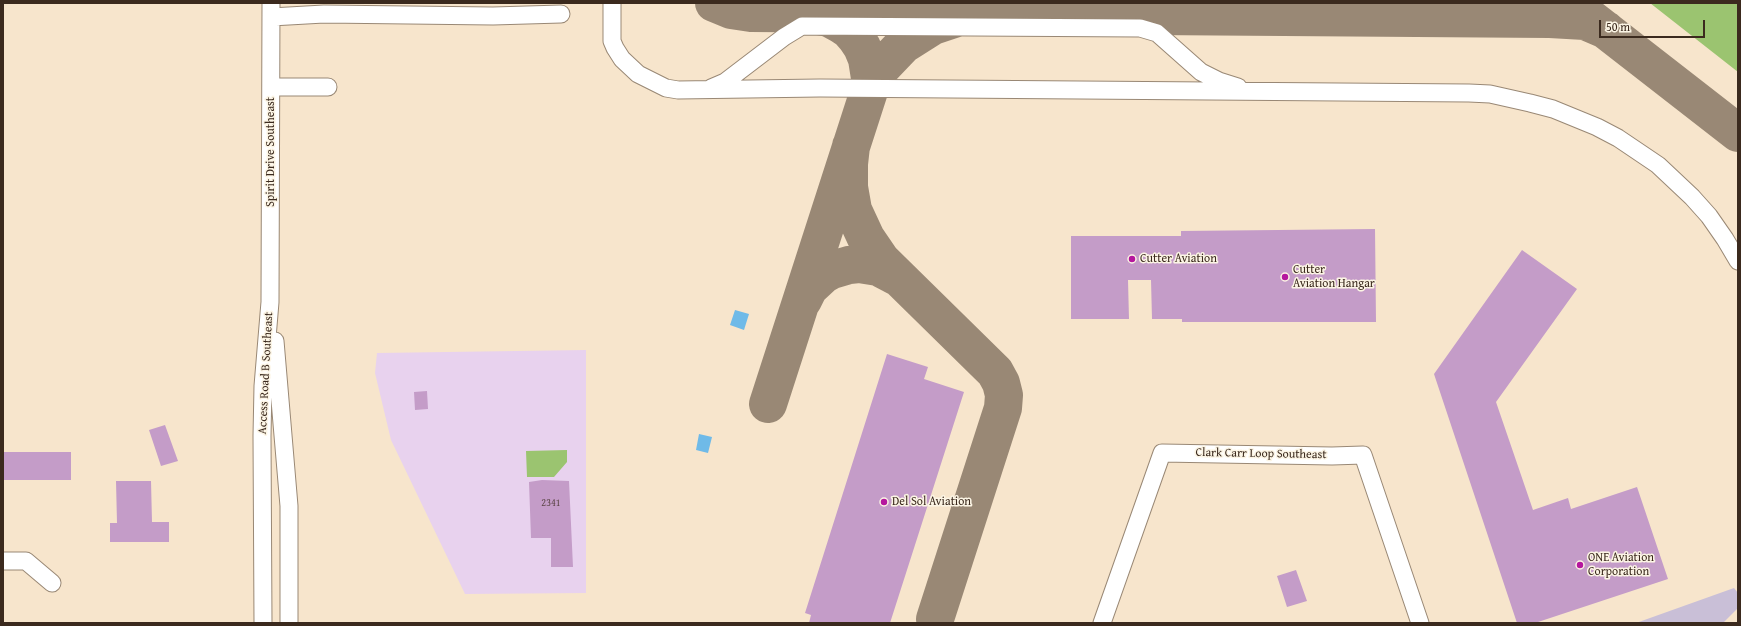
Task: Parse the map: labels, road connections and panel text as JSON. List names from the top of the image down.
{
  "streets": {
    "street": ["Spirit Drive Southeast", "Access Road B Southeast", "Clark Carr Loop Southeast"]
  },
  "crossings": [
    ["Spirit Drive Southeast", "Access Road B Southeast"]
  ],
  "places": [
    "Cutter Aviation",
    "Cutter Aviation Hangar",
    "Del Sol Aviation",
    "ONE Aviation Corporation"
  ],
  "house_numbers": ["2341"],
  "scale_bar": "50 m"
}
